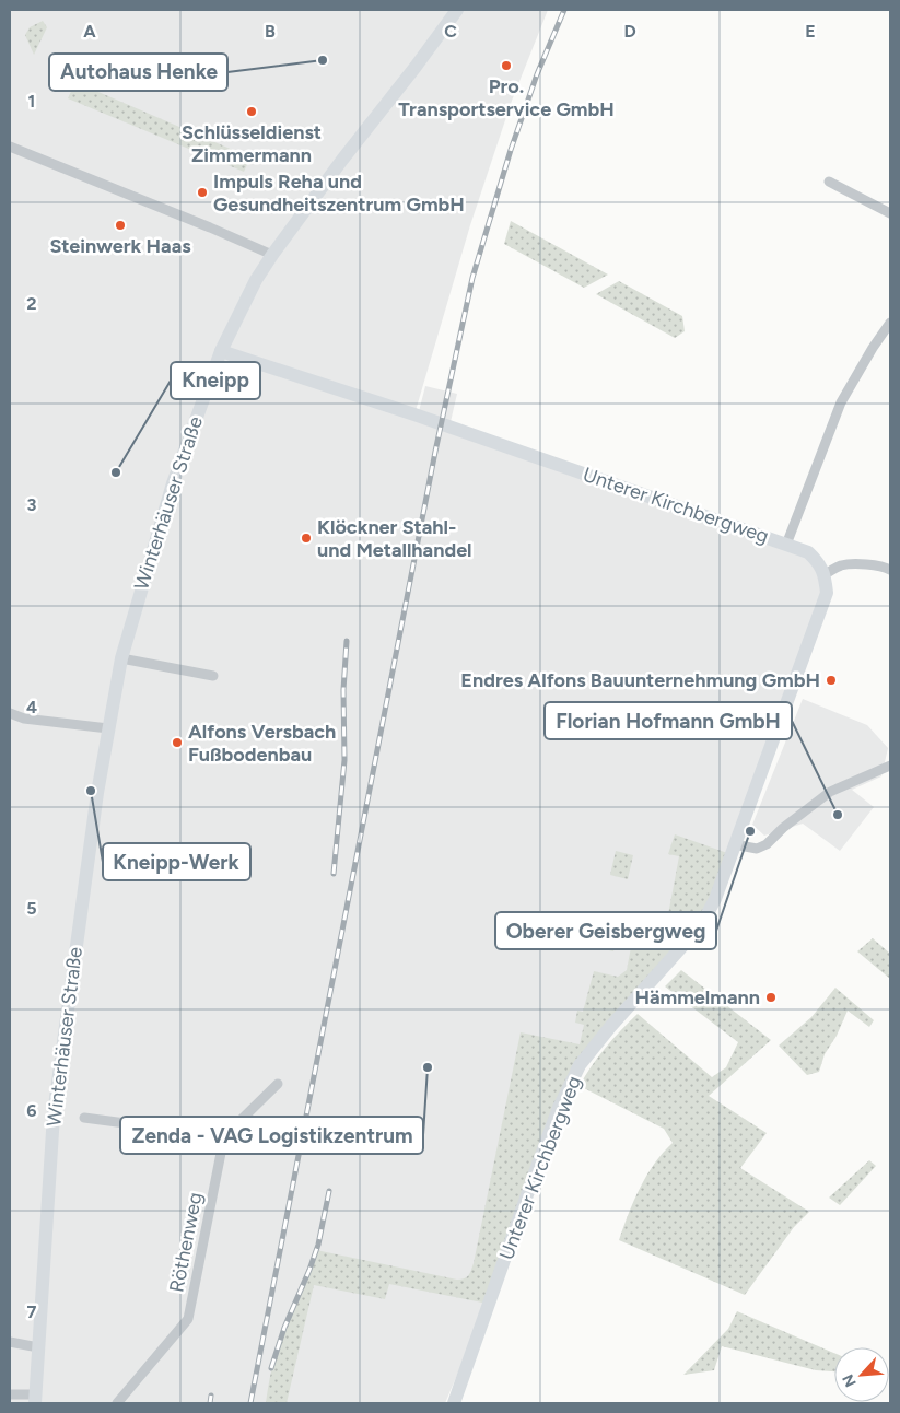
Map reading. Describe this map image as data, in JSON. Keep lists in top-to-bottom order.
{
  "streets": {
    "street": ["Winterhäuser Straße", "Unterer Kirchbergweg", "Röthenweg"]
  },
  "crossings": [
    ["Winterhäuser Straße", "Unterer Kirchbergweg"]
  ],
  "places": [
    "Autohaus Henke",
    "Pro. Transportservice GmbH",
    "Schlüsseldienst Zimmermann",
    "Impuls Reha und Gesundheitszentrum GmbH",
    "Steinwerk Haas",
    "Kneipp",
    "Klöckner Stahl- und Metallhandel",
    "Endres Alfons Bauunternehmung GmbH",
    "Alfons Versbach Fußbodenbau",
    "Kneipp-Werk",
    "Florian Hofmann GmbH",
    "Oberer Geisbergweg",
    "Hämmelmann",
    "Zenda - VAG Logistikzentrum"
  ],
  "north": "bottom left",
  "grid": {
    "columns": [
      "A",
      "B",
      "C",
      "D",
      "E"
    ],
    "rows": [
      "1",
      "2",
      "3",
      "4",
      "5",
      "6",
      "7"
    ]
  }
}
